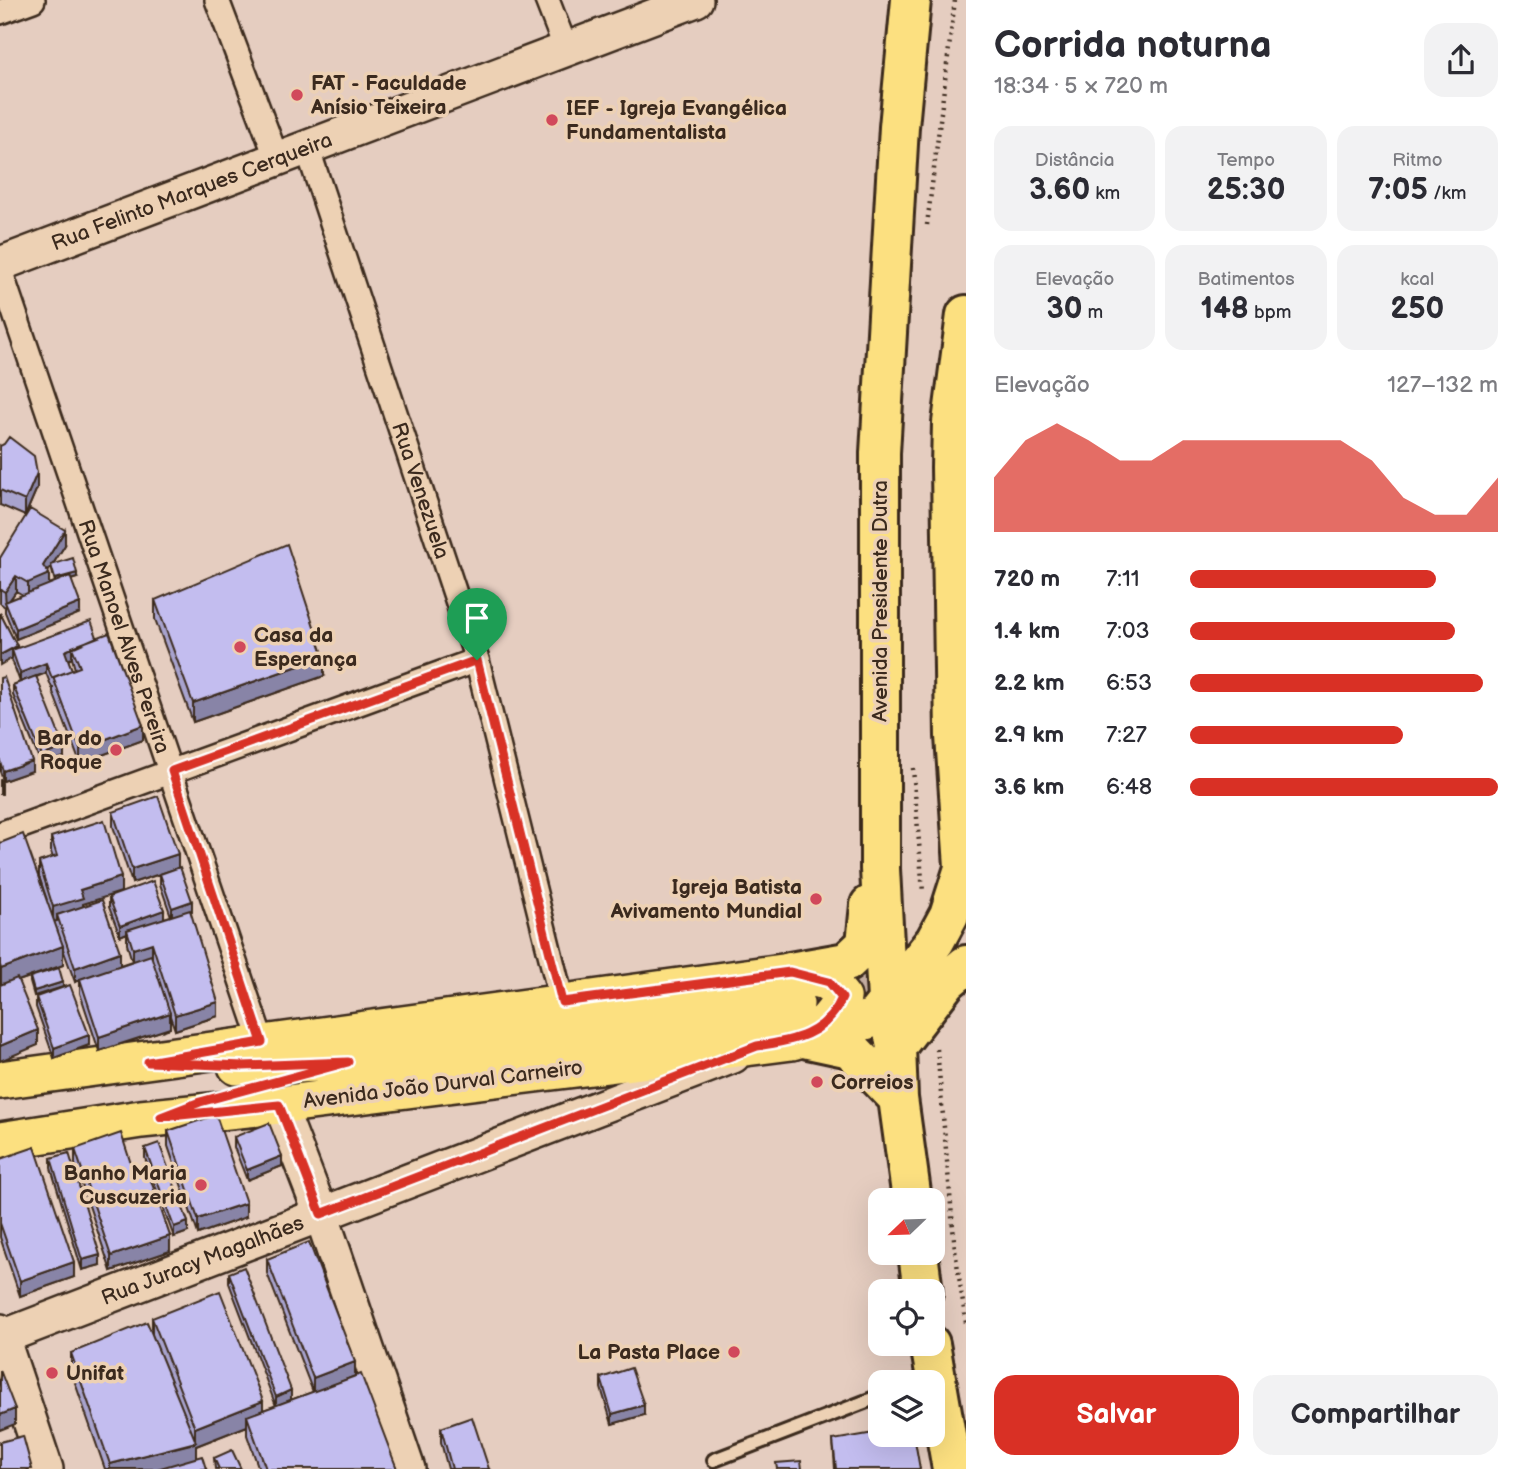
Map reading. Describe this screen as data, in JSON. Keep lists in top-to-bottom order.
{
  "streets": {
    "highway": ["Avenida Presidente Dutra"],
    "main road": ["Avenida João Durval Carneiro"],
    "street": [
      "Rua Felinto Marques Cerqueira",
      "Rua Venezuela",
      "Rua Manoel Alves Pereira",
      "Rua Juracy Magalhães"
    ]
  },
  "crossings": [
    ["Rua Felinto Marques Cerqueira", "Rua Venezuela"],
    ["Avenida João Durval Carneiro", "Rua Juracy Magalhães"]
  ],
  "places": [
    "FAT - Faculdade Anísio Teixeira",
    "IEF - Igreja Evangélica Fundamentalista",
    "Casa da Esperança",
    "Bar do Roque",
    "Igreja Batista Avivamento Mundial",
    "Correios",
    "Banho Maria Cuscuzeria",
    "La Pasta Place",
    "Unifat"
  ],
  "north": "bottom left",
  "page": {
    "heading": ["Corrida noturna", "18:34 · 5 × 720 m"],
    "stats": [
      ["Distância", "3.60 km"],
      ["Tempo", "25:30"],
      ["Ritmo", "7:05 /km"],
      ["Elevação", "30 m"],
      ["Batimentos", "148 bpm"],
      ["kcal", "250"]
    ],
    "chart": ["Elevação", "127–132 m"],
    "list": [
      {
        "name": "720 m",
        "note": "7:11"
      },
      {
        "name": "1.4 km",
        "note": "7:03"
      },
      {
        "name": "2.2 km",
        "note": "6:53"
      },
      {
        "name": "2.9 km",
        "note": "7:27"
      },
      {
        "name": "3.6 km",
        "note": "6:48"
      }
    ],
    "buttons": ["Salvar", "Compartilhar"]
  }
}
